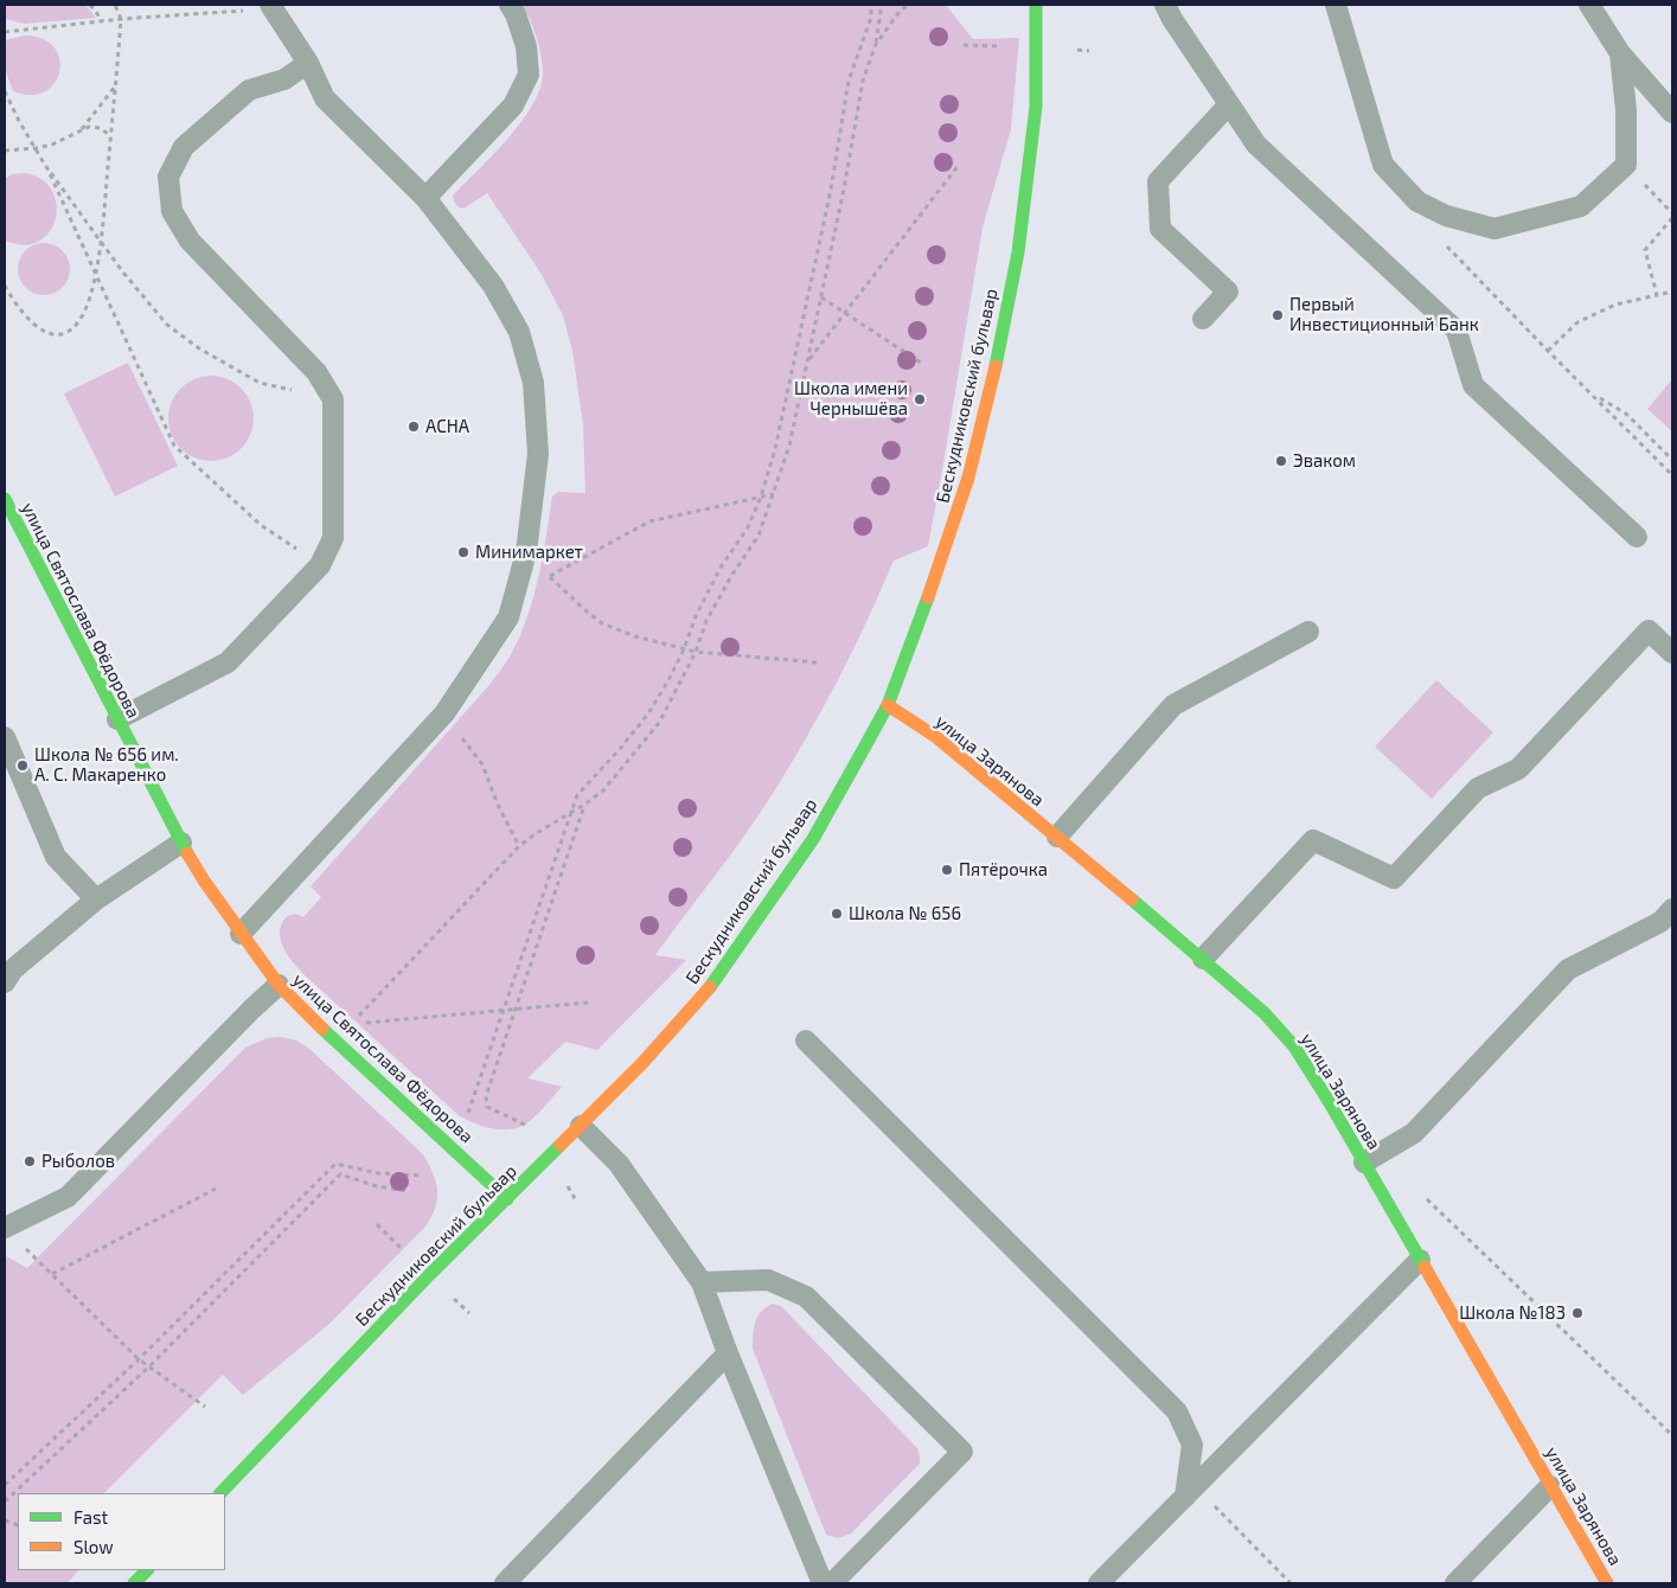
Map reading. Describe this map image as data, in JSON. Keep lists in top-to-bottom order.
{
  "streets": {
    "street": ["Бескудниковский бульвар", "улица Святослава Фёдорова", "улица Зарянова"]
  },
  "crossings": [
    ["Бескудниковский бульвар", "улица Святослава Фёдорова"],
    ["Бескудниковский бульвар", "улица Зарянова"]
  ],
  "places": [
    "Первый Инвестиционный Банк",
    "Школа имени Чернышёва",
    "АСНА",
    "Эваком",
    "Минимаркет",
    "Школа № 656 им. А. С. Макаренко",
    "Пятёрочка",
    "Школа № 656",
    "Рыболов",
    "Школа №183"
  ],
  "legend": ["Fast", "Slow"]
}
